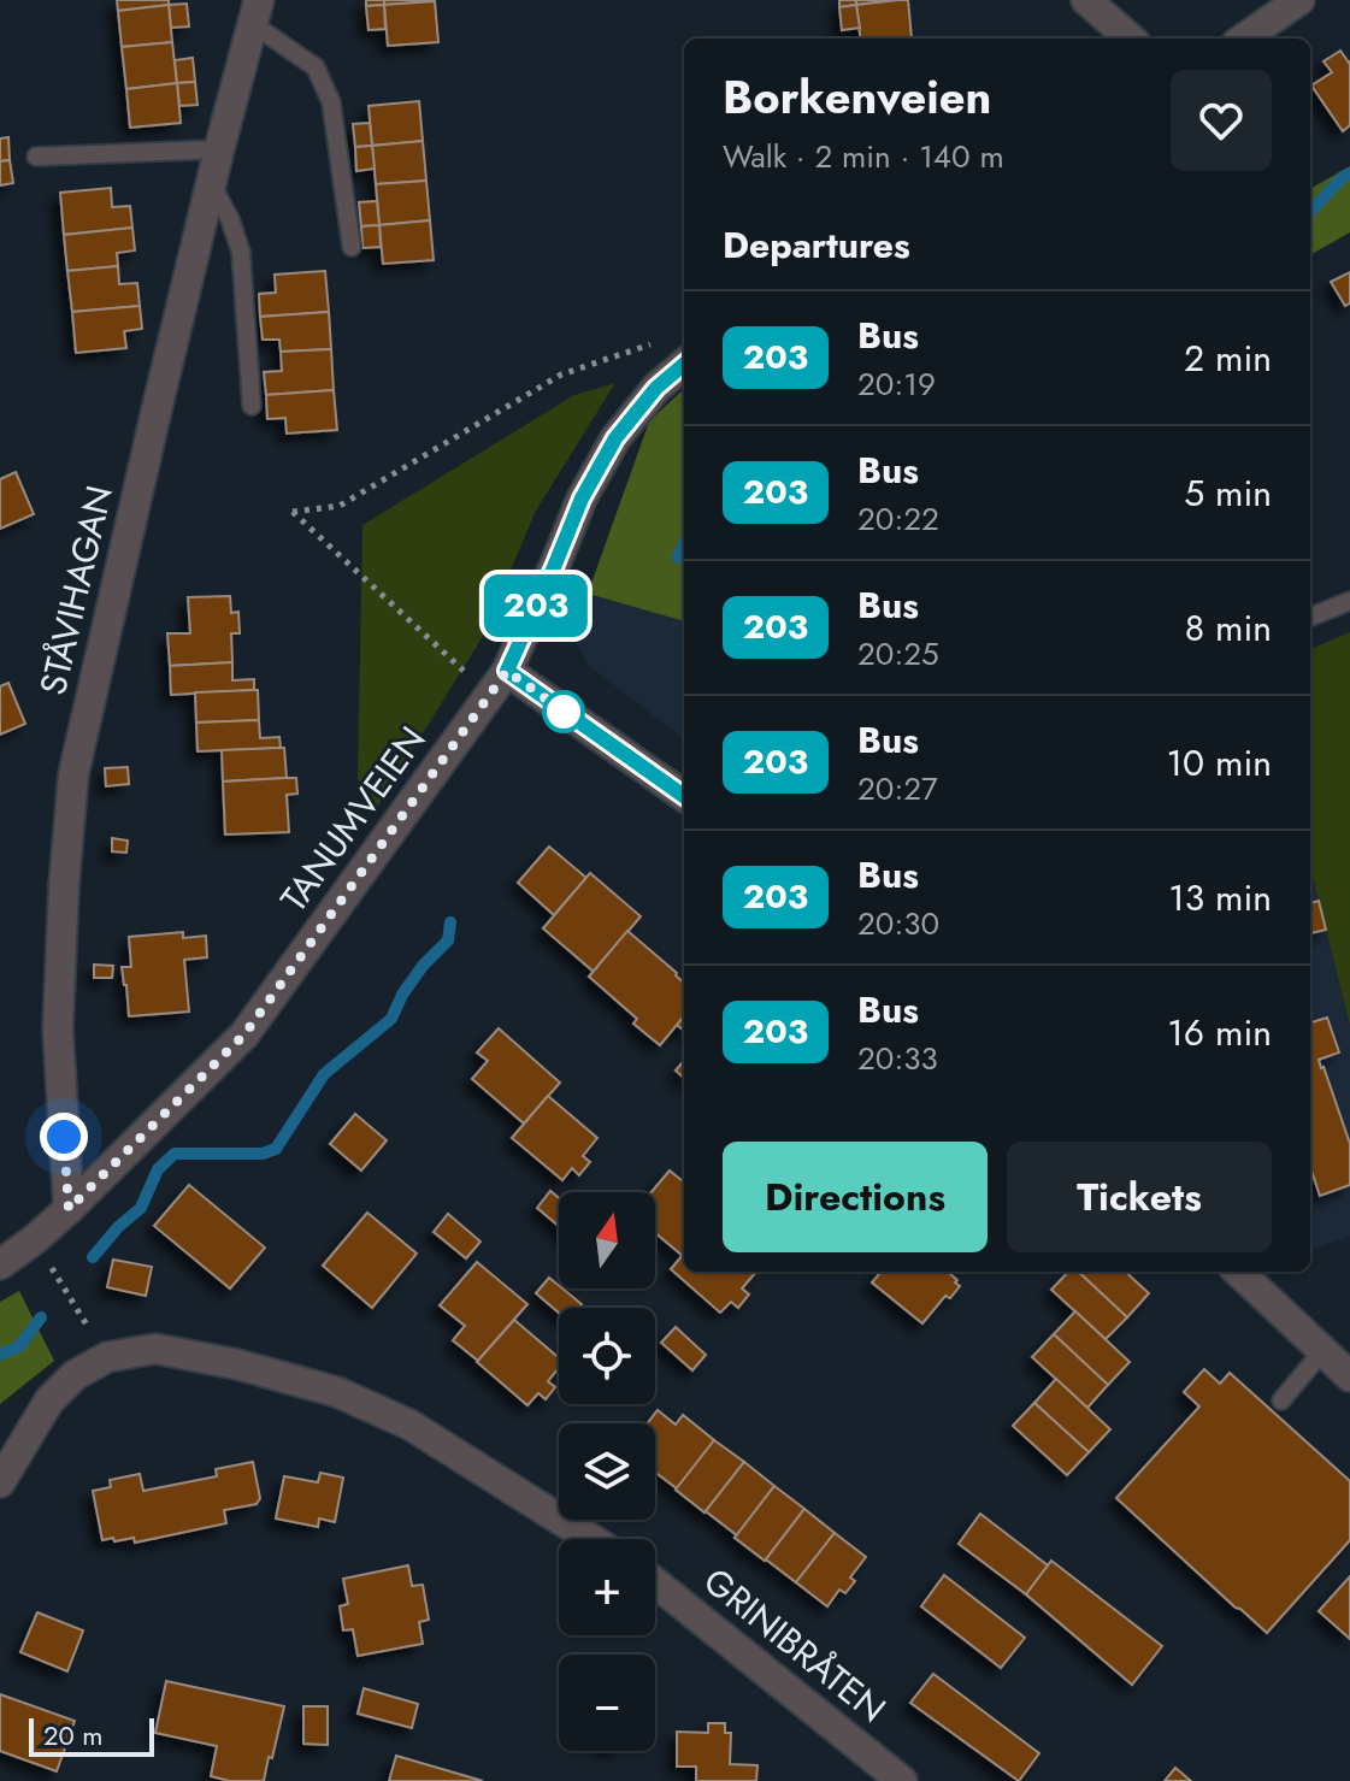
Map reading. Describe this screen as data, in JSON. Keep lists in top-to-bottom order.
{
  "streets": {
    "street": ["STÅVIHAGAN", "TANUMVEIEN", "GRINIBRÅTEN"]
  },
  "crossings": [
    ["STÅVIHAGAN", "TANUMVEIEN"]
  ],
  "lines": ["bus line 203"],
  "scale_bar": "20 m",
  "north": "top",
  "page": {
    "on_map": "203",
    "heading": [
      ["Borkenveien", "Walk · 2 min · 140 m"],
      "Departures"
    ],
    "list": [
      {
        "mark": "203",
        "name": "Bus",
        "note": "20:19",
        "value": "2 min"
      },
      {
        "mark": "203",
        "name": "Bus",
        "note": "20:22",
        "value": "5 min"
      },
      {
        "mark": "203",
        "name": "Bus",
        "note": "20:25",
        "value": "8 min"
      },
      {
        "mark": "203",
        "name": "Bus",
        "note": "20:27",
        "value": "10 min"
      },
      {
        "mark": "203",
        "name": "Bus",
        "note": "20:30",
        "value": "13 min"
      },
      {
        "mark": "203",
        "name": "Bus",
        "note": "20:33",
        "value": "16 min"
      }
    ],
    "buttons": ["Directions", "Tickets"],
    "map_buttons": ["+", "−"],
    "scale": "20 m"
  }
}
